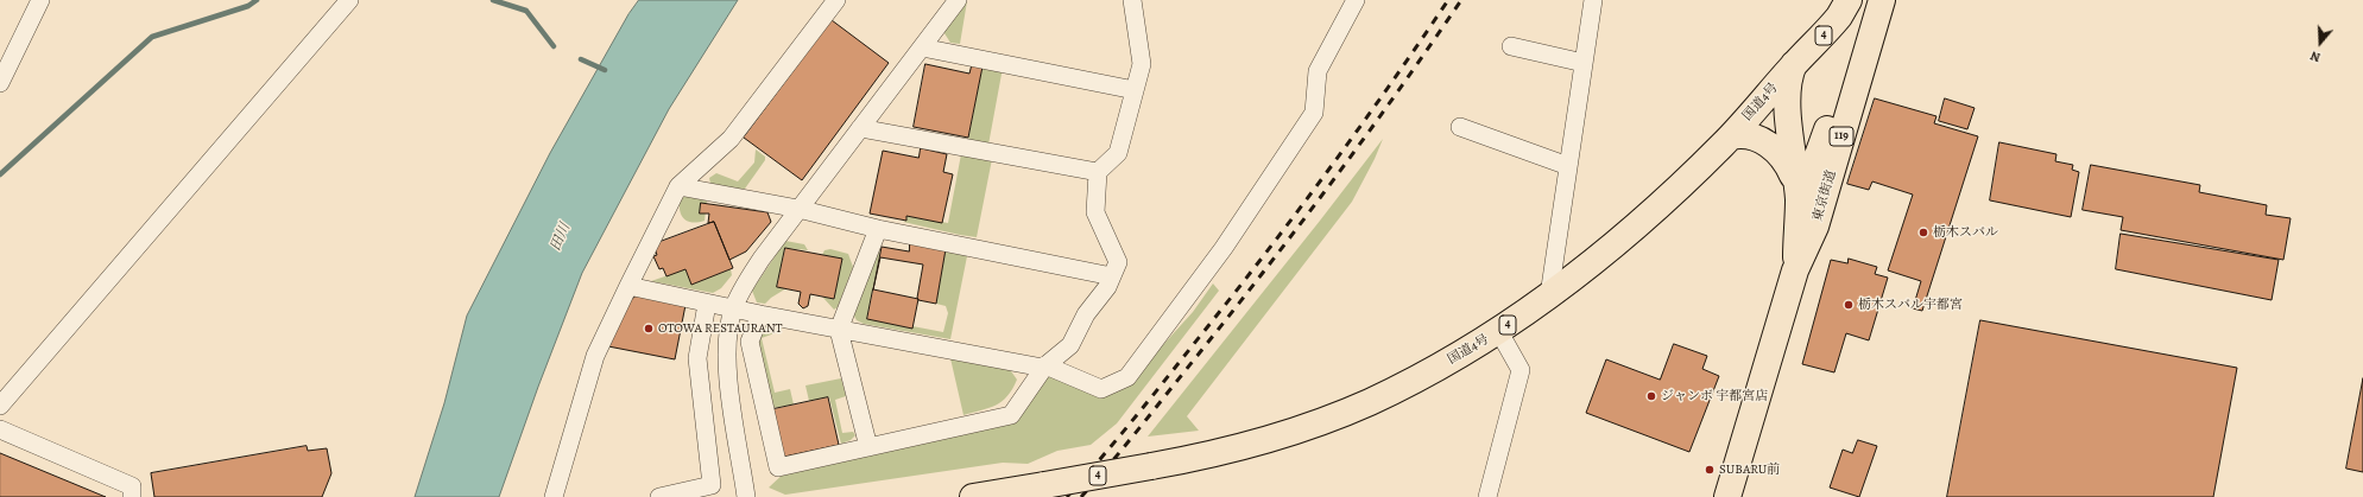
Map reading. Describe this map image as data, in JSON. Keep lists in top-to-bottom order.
{
  "streets": {
    "highway": [
      "4",
      "国道4号",
      "119",
      "東京街道"
    ]
  },
  "crossings": [
    ["国道4号", "東京街道"]
  ],
  "water": ["田川"],
  "places": [
    "栃木スバル",
    "栃木スバル宇都宮",
    "OTOWA RESTAURANT",
    "ジャンボ 宇都宮店",
    "SUBARU前"
  ],
  "north": "bottom"
}
